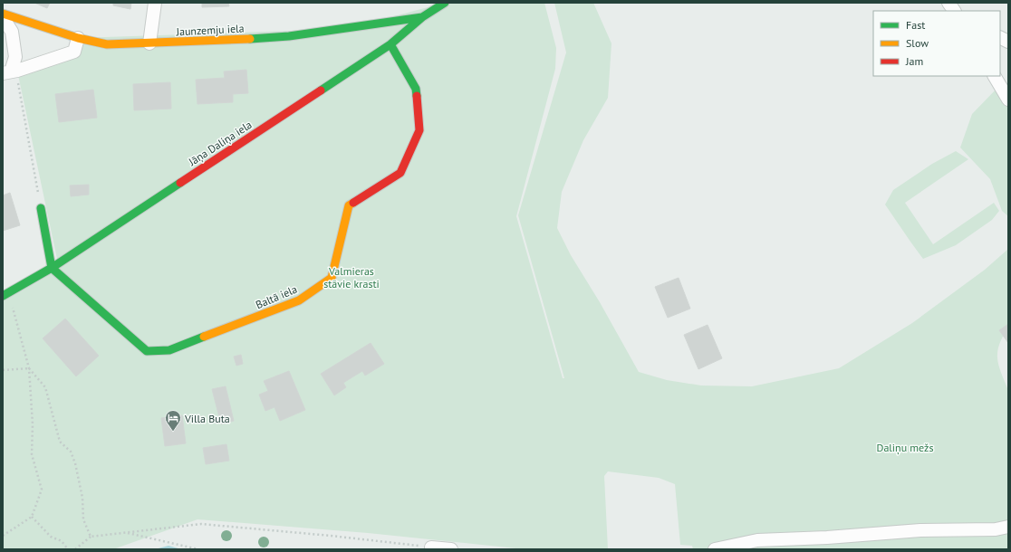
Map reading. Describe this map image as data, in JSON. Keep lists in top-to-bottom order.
{
  "streets": {
    "street": ["Jaunzemju iela", "Jāņa Daliņa iela", "Baltā iela"]
  },
  "crossings": [
    ["Jaunzemju iela", "Jāņa Daliņa iela"],
    ["Jāņa Daliņa iela", "Baltā iela"]
  ],
  "parks": ["Valmieras stāvie krasti", "Daliņu mežs"],
  "places": {
    "hotel": ["Villa Buta"]
  },
  "legend": ["Fast", "Slow", "Jam"]
}
